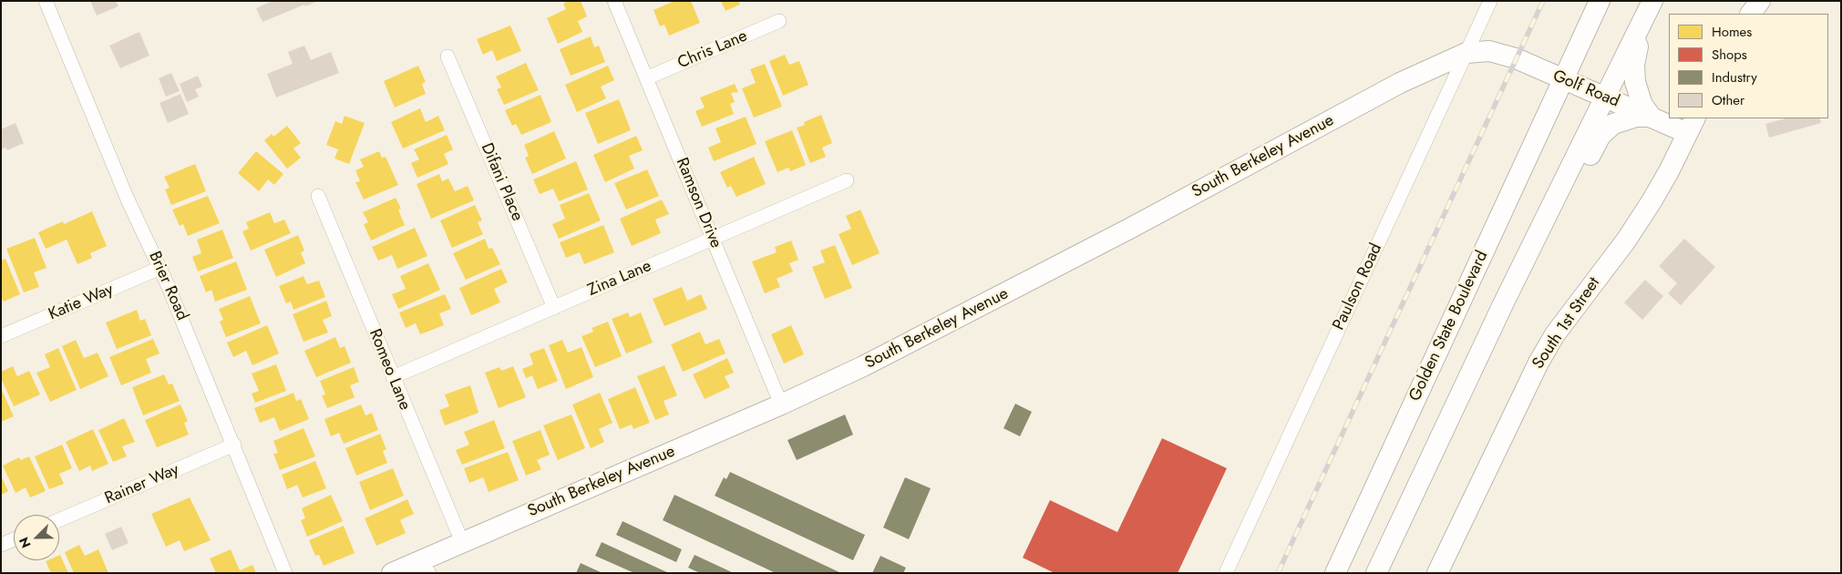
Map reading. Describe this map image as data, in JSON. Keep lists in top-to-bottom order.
{
  "streets": {
    "street": [
      "Chris Lane",
      "Golf Road",
      "South Berkeley Avenue",
      "Difani Place",
      "Ramson Drive",
      "Zina Lane",
      "Brier Road",
      "Paulson Road",
      "Katie Way",
      "South 1st Street",
      "Golden State Boulevard",
      "Romeo Lane",
      "Rainer Way"
    ]
  },
  "crossings": [
    ["Chris Lane", "Ramson Drive"],
    ["Golf Road", "South Berkeley Avenue"],
    ["Golf Road", "Paulson Road"],
    ["Golf Road", "South 1st Street"],
    ["Golf Road", "Golden State Boulevard"],
    ["South Berkeley Avenue", "Ramson Drive"],
    ["South Berkeley Avenue", "Paulson Road"],
    ["South Berkeley Avenue", "Romeo Lane"],
    ["Difani Place", "Zina Lane"],
    ["Ramson Drive", "Zina Lane"],
    ["Zina Lane", "Romeo Lane"],
    ["Brier Road", "Katie Way"],
    ["Brier Road", "Rainer Way"]
  ],
  "legend": [
    "Homes",
    "Shops",
    "Industry",
    "Other"
  ],
  "north": "bottom left"
}
